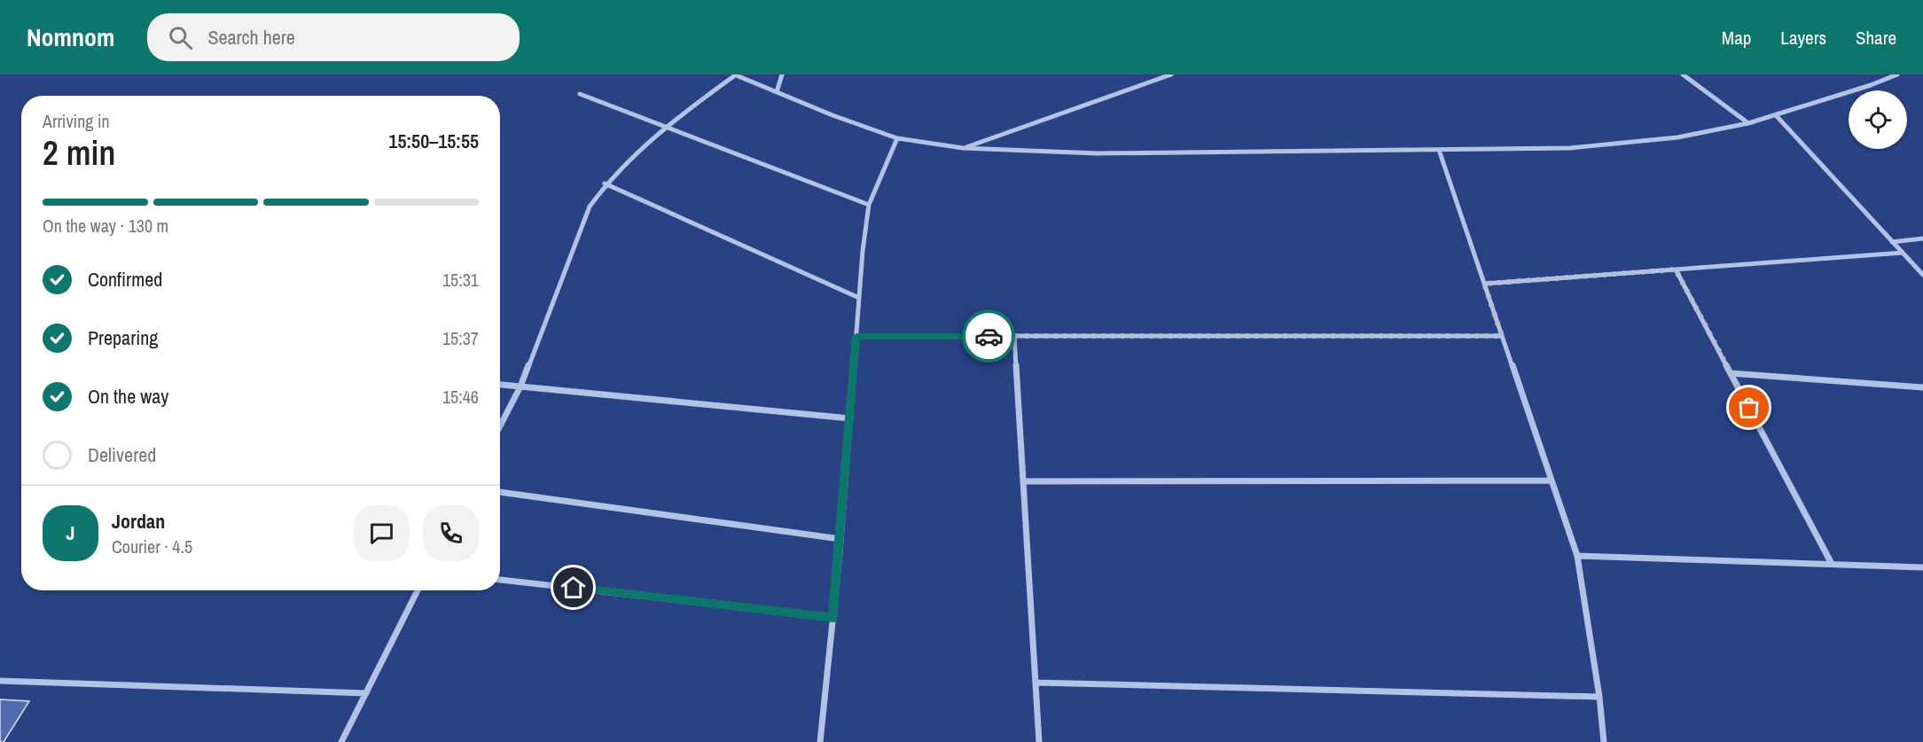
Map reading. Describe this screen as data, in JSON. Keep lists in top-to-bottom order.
{
  "page": {
    "header": "Nomnom",
    "search": "Search here",
    "nav": ["Map", "Layers", "Share"],
    "heading": ["2 min", "Arriving in", "15:50–15:55"],
    "panel": ["Jordan", "Courier · 4.5"],
    "bar": "On the way · 130 m",
    "list": [
      ["Confirmed", "15:31"],
      ["Preparing", "15:37"],
      ["On the way", "15:46"],
      "Delivered"
    ],
    "round": "J"
  }
}
